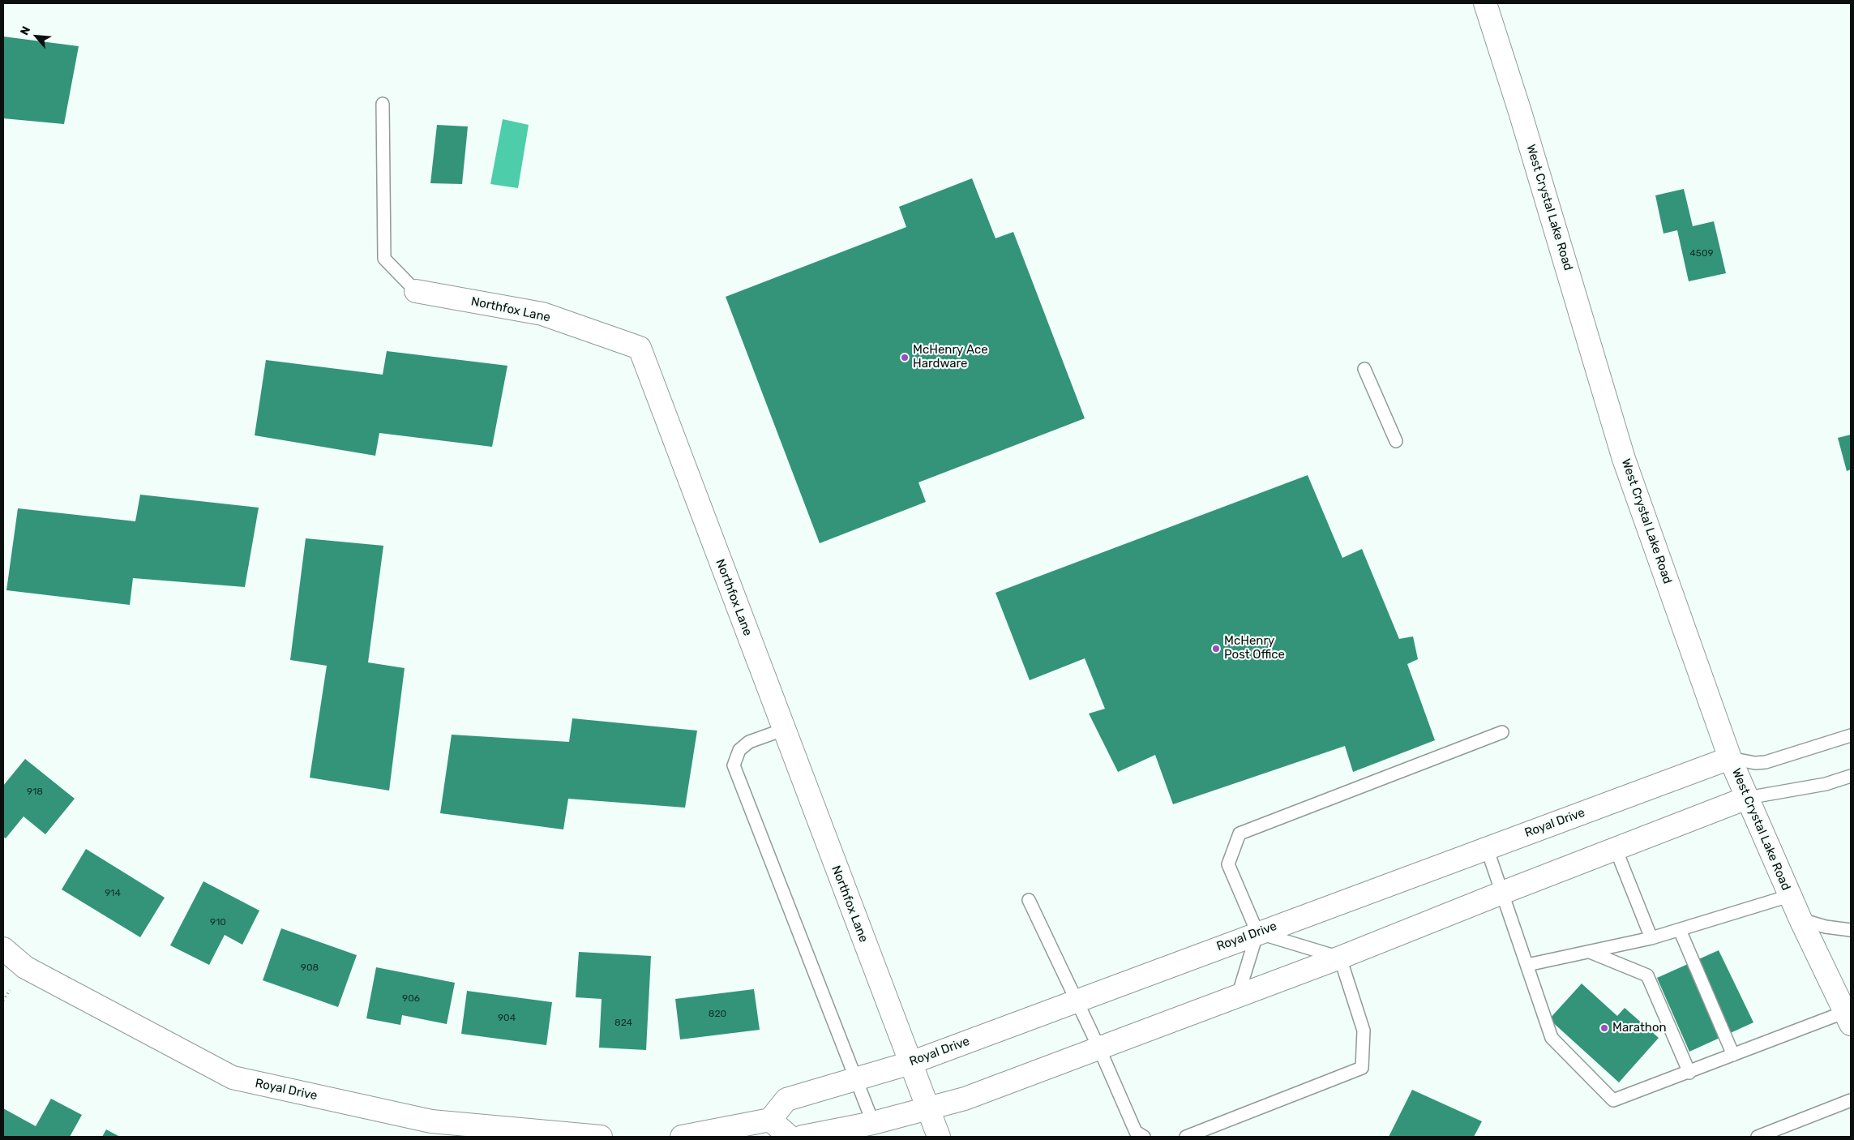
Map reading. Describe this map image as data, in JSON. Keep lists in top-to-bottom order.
{
  "streets": {
    "street": ["West Crystal Lake Road", "Northfox Lane", "Royal Drive"]
  },
  "crossings": [
    ["West Crystal Lake Road", "Royal Drive"],
    ["Northfox Lane", "Royal Drive"]
  ],
  "places": ["McHenry Ace Hardware", "McHenry Post Office", "Marathon"],
  "house_numbers": [
    "4509",
    "918",
    "914",
    "910",
    "908",
    "906",
    "820",
    "904",
    "824"
  ],
  "north": "top left"
}
